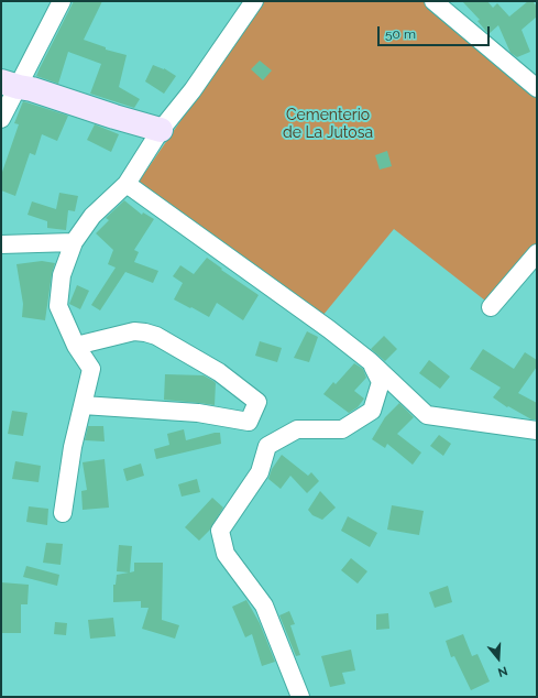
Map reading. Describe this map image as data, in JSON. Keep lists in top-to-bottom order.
{
  "parks": ["Cementerio de La Jutosa"],
  "scale_bar": "50 m",
  "north": "bottom"
}
